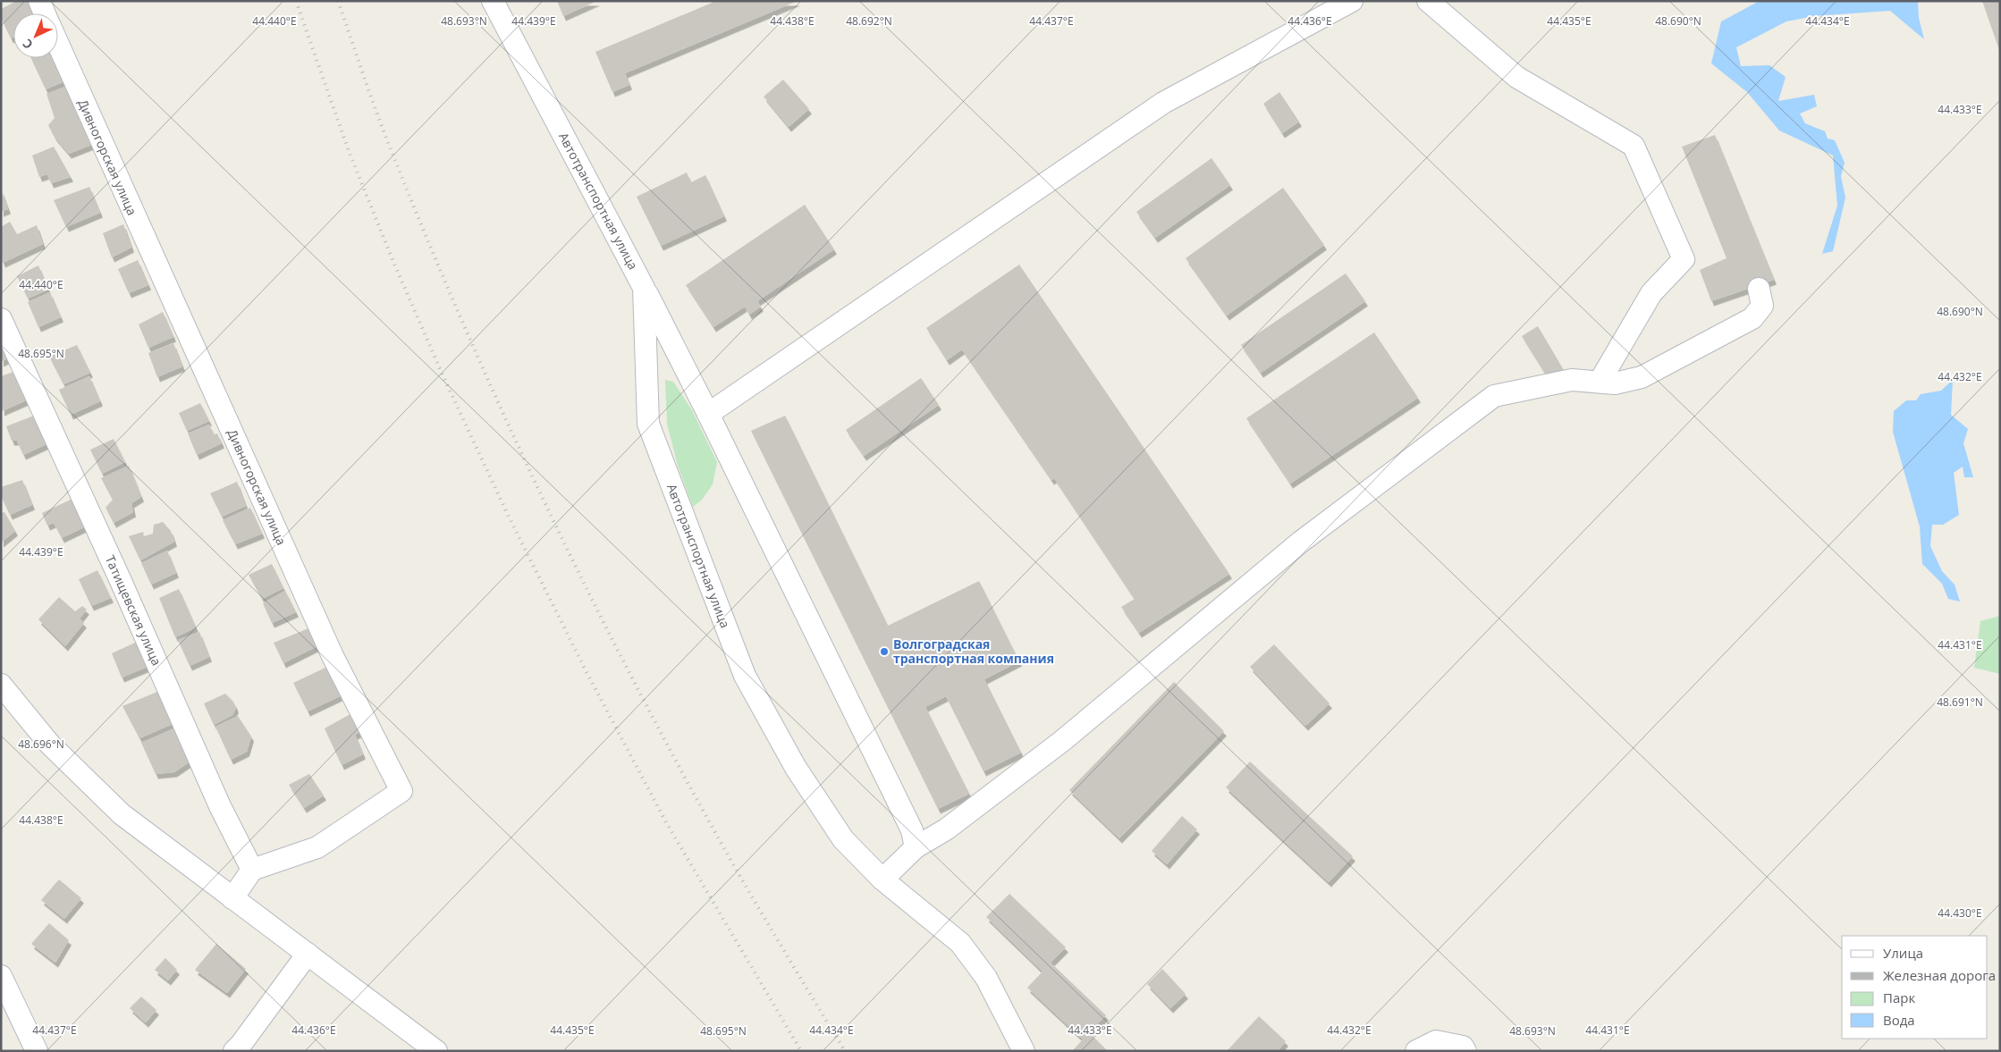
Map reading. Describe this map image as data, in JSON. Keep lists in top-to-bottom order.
{
  "streets": {
    "street": ["Дивногорская улица", "Автотранспортная улица", "Татищевская улица"]
  },
  "crossings": [
    ["Дивногорская улица", "Татищевская улица"]
  ],
  "places": ["Волгоградская транспортная компания"],
  "legend": [
    "Улица",
    "Железная дорога",
    "Парк",
    "Вода"
  ],
  "north": "bottom left",
  "coordinates": [
    "48.693°N",
    "48.692°N",
    "48.690°N",
    "44.438°E",
    "44.440°E",
    "44.439°E",
    "44.437°E",
    "44.436°E",
    "44.435°E",
    "44.434°E",
    "44.433°E",
    "48.695°N",
    "44.432°E",
    "44.431°E",
    "48.691°N",
    "48.696°N",
    "44.430°E"
  ]
}
